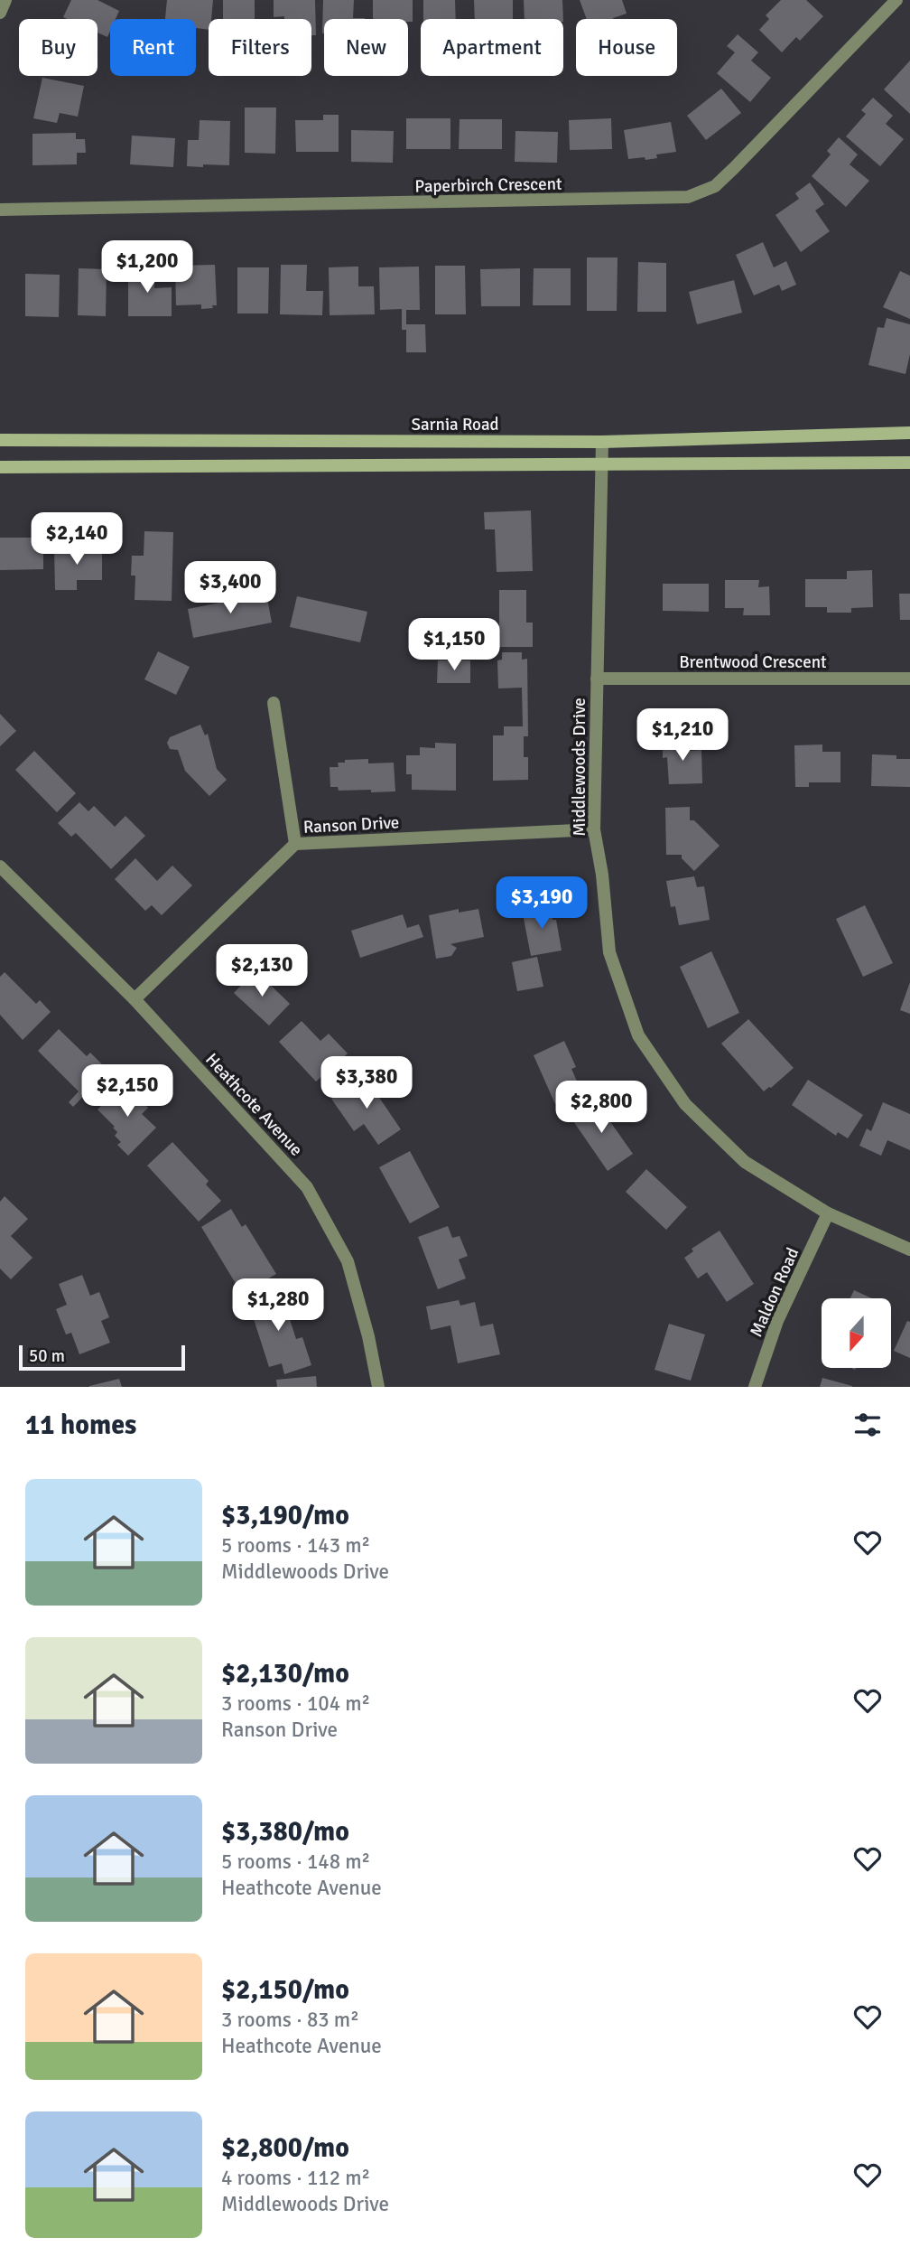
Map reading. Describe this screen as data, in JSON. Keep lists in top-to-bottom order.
{
  "streets": {
    "main road": ["Sarnia Road"],
    "street": [
      "Paperbirch Crescent",
      "Brentwood Crescent",
      "Middlewoods Drive",
      "Ranson Drive",
      "Heathcote Avenue",
      "Maldon Road"
    ]
  },
  "crossings": [
    ["Sarnia Road", "Middlewoods Drive"],
    ["Brentwood Crescent", "Middlewoods Drive"],
    ["Middlewoods Drive", "Ranson Drive"],
    ["Middlewoods Drive", "Maldon Road"],
    ["Ranson Drive", "Heathcote Avenue"]
  ],
  "scale_bar": "50 m",
  "north": "bottom",
  "page": {
    "chip": [
      "Buy",
      "Rent",
      "Filters",
      "New",
      "Apartment",
      "House"
    ],
    "price": [
      "$1,200",
      "$2,140",
      "$3,400",
      "$1,150",
      "$1,210",
      "$3,190",
      "$2,130",
      "$3,380",
      "$2,150",
      "$2,800",
      "$1,280"
    ],
    "scale": "50 m",
    "heading": "11 homes",
    "list": [
      {
        "name": "$3,190/mo",
        "note": "5 rooms · 143 m² · Middlewoods Drive"
      },
      {
        "name": "$2,130/mo",
        "note": "3 rooms · 104 m² · Ranson Drive"
      },
      {
        "name": "$3,380/mo",
        "note": "5 rooms · 148 m² · Heathcote Avenue"
      },
      {
        "name": "$2,150/mo",
        "note": "3 rooms · 83 m² · Heathcote Avenue"
      },
      {
        "name": "$2,800/mo",
        "note": "4 rooms · 112 m² · Middlewoods Drive"
      }
    ]
  }
}
